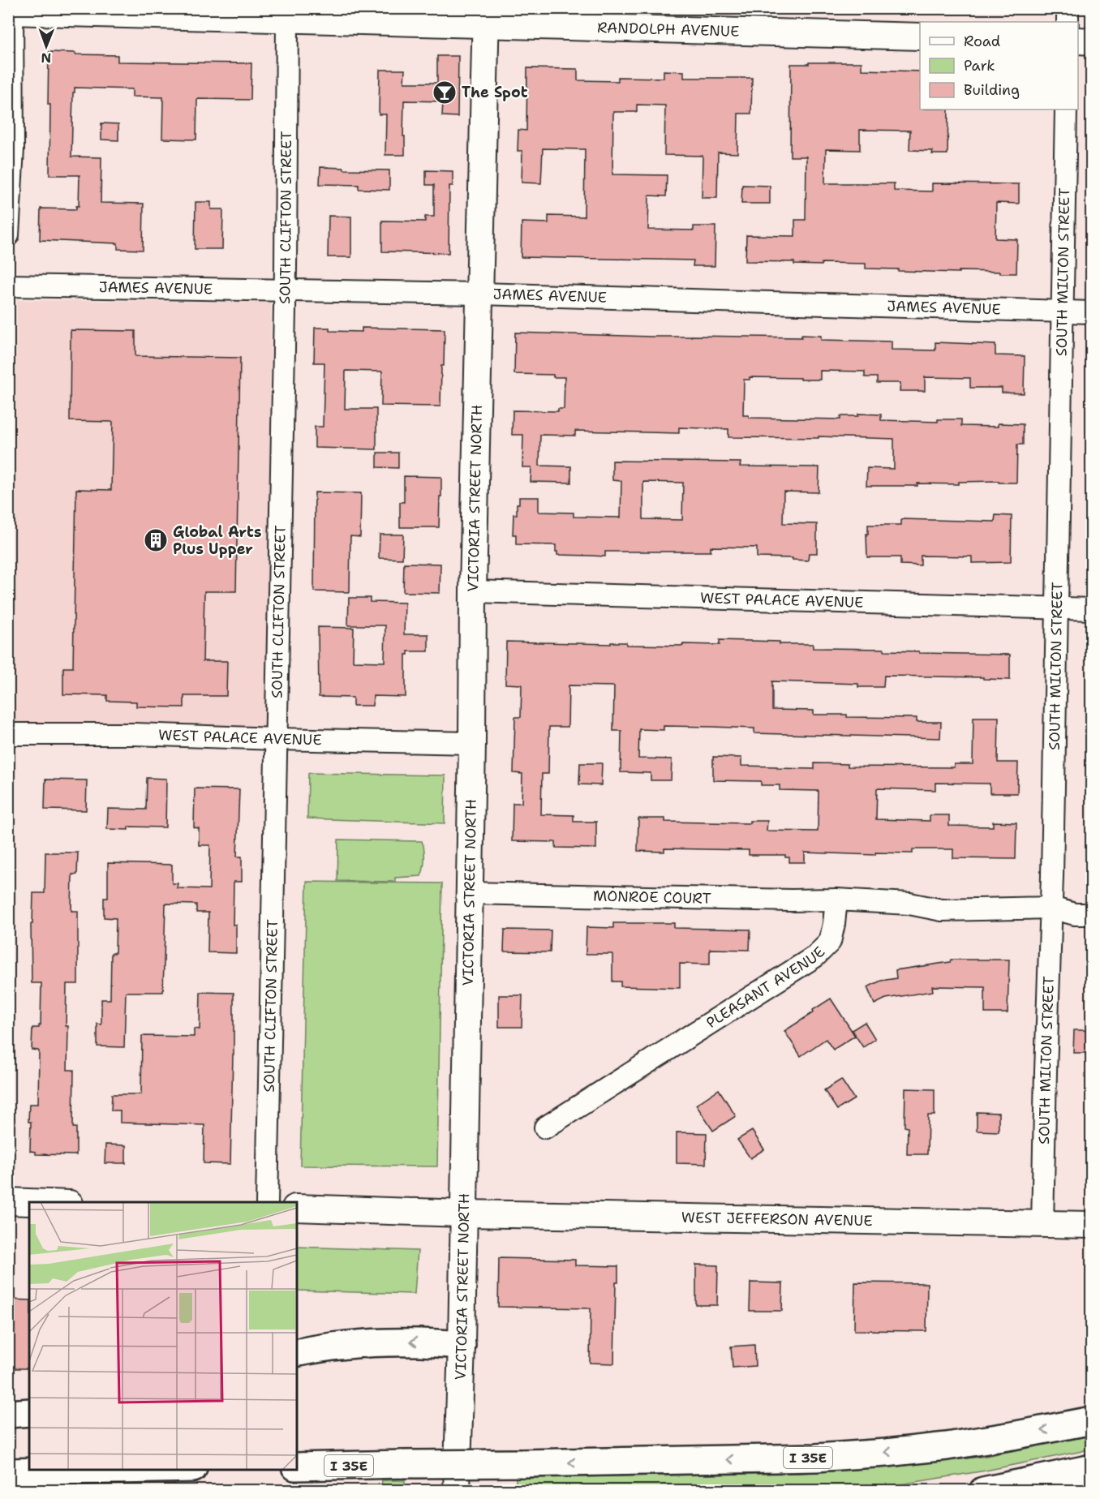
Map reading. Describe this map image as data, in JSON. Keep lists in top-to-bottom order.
{
  "streets": {
    "highway": ["I 35E"],
    "street": [
      "RANDOLPH AVENUE",
      "SOUTH CLIFTON STREET",
      "SOUTH MILTON STREET",
      "JAMES AVENUE",
      "VICTORIA STREET NORTH",
      "WEST PALACE AVENUE",
      "MONROE COURT",
      "PLEASANT AVENUE",
      "WEST JEFFERSON AVENUE"
    ]
  },
  "crossings": [
    ["RANDOLPH AVENUE", "SOUTH CLIFTON STREET"],
    ["RANDOLPH AVENUE", "VICTORIA STREET NORTH"],
    ["SOUTH CLIFTON STREET", "JAMES AVENUE"],
    ["SOUTH CLIFTON STREET", "WEST PALACE AVENUE"],
    ["SOUTH MILTON STREET", "JAMES AVENUE"],
    ["SOUTH MILTON STREET", "WEST PALACE AVENUE"],
    ["SOUTH MILTON STREET", "WEST JEFFERSON AVENUE"],
    ["JAMES AVENUE", "VICTORIA STREET NORTH"],
    ["VICTORIA STREET NORTH", "WEST PALACE AVENUE"],
    ["VICTORIA STREET NORTH", "MONROE COURT"],
    ["VICTORIA STREET NORTH", "WEST JEFFERSON AVENUE"],
    ["MONROE COURT", "PLEASANT AVENUE"]
  ],
  "places": {
    "bar": ["The Spot"],
    "building": ["Global Arts Plus Upper"]
  },
  "legend": ["Road", "Park", "Building"],
  "north": "bottom"
}
